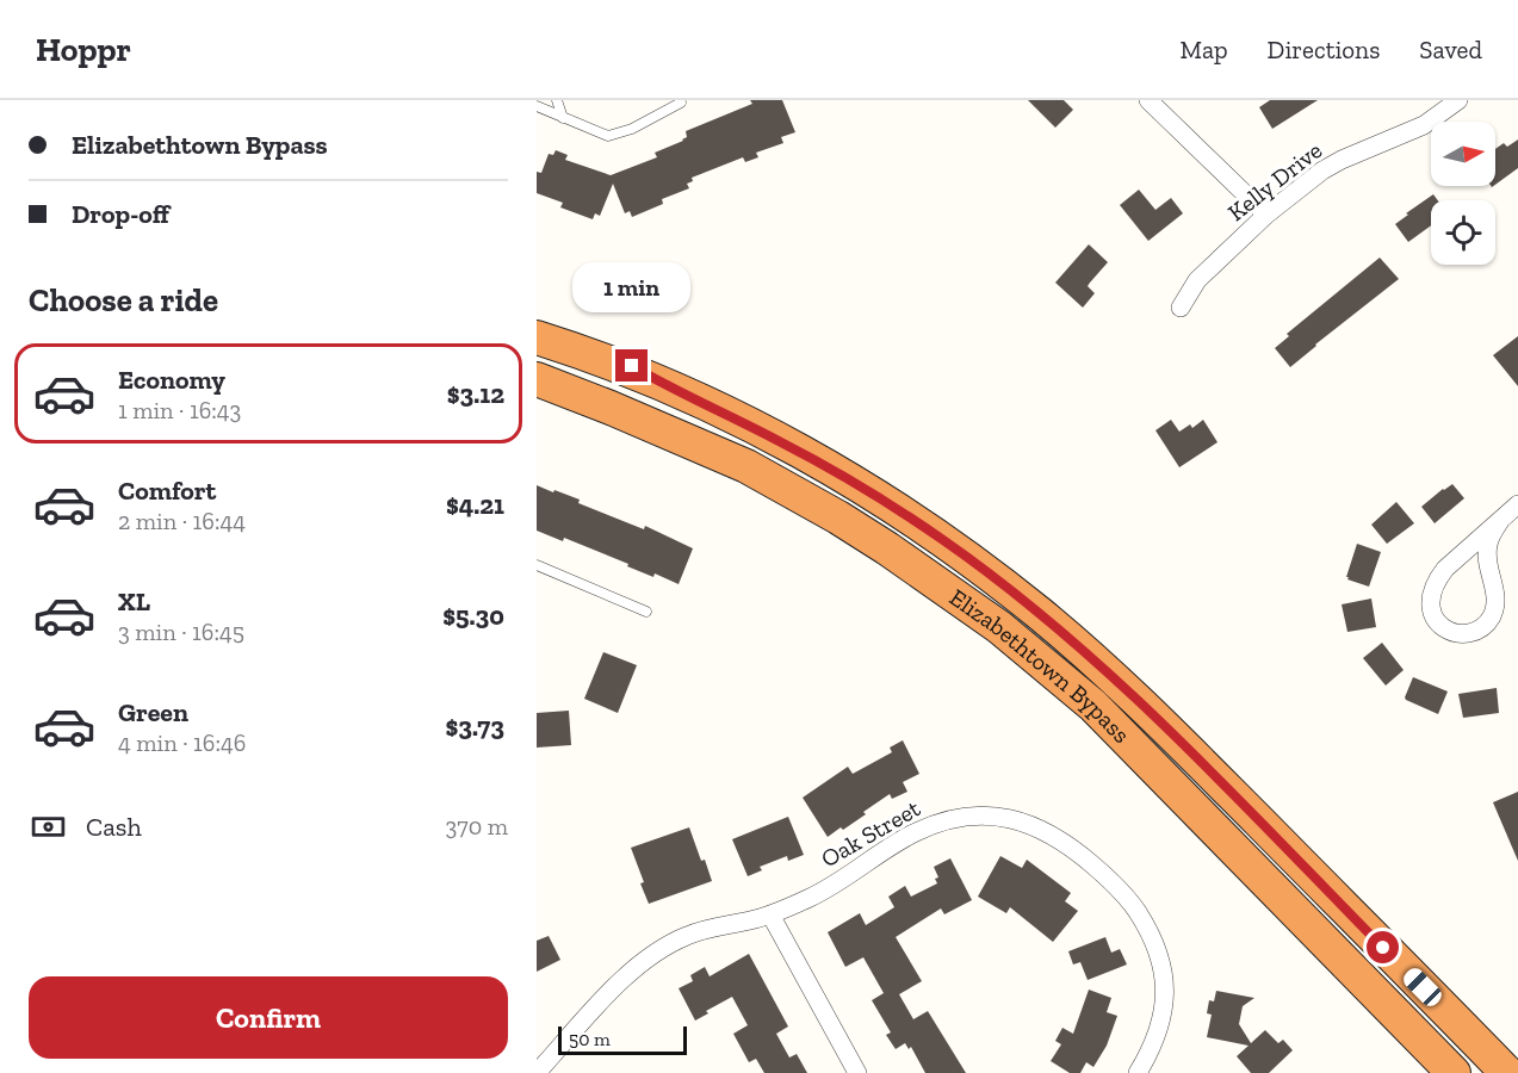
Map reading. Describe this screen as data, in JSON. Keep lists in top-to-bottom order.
{
  "streets": {
    "highway": ["Elizabethtown Bypass"],
    "street": ["Kelly Drive", "Oak Street"]
  },
  "scale_bar": "50 m",
  "north": "right",
  "page": {
    "header": "Hoppr",
    "nav": ["Map", "Directions", "Saved"],
    "banner": ["Elizabethtown Bypass", "Drop-off"],
    "heading": "Choose a ride",
    "bubble": "1 min",
    "list": [
      {
        "name": "Economy",
        "note": "1 min · 16:43",
        "value": "$3.12"
      },
      {
        "name": "Comfort",
        "note": "2 min · 16:44",
        "value": "$4.21"
      },
      {
        "name": "XL",
        "note": "3 min · 16:45",
        "value": "$5.30"
      },
      {
        "name": "Green",
        "note": "4 min · 16:46",
        "value": "$3.73"
      }
    ],
    "pay": ["Cash", "370 m"],
    "buttons": "Confirm",
    "scale": "50 m"
  }
}
